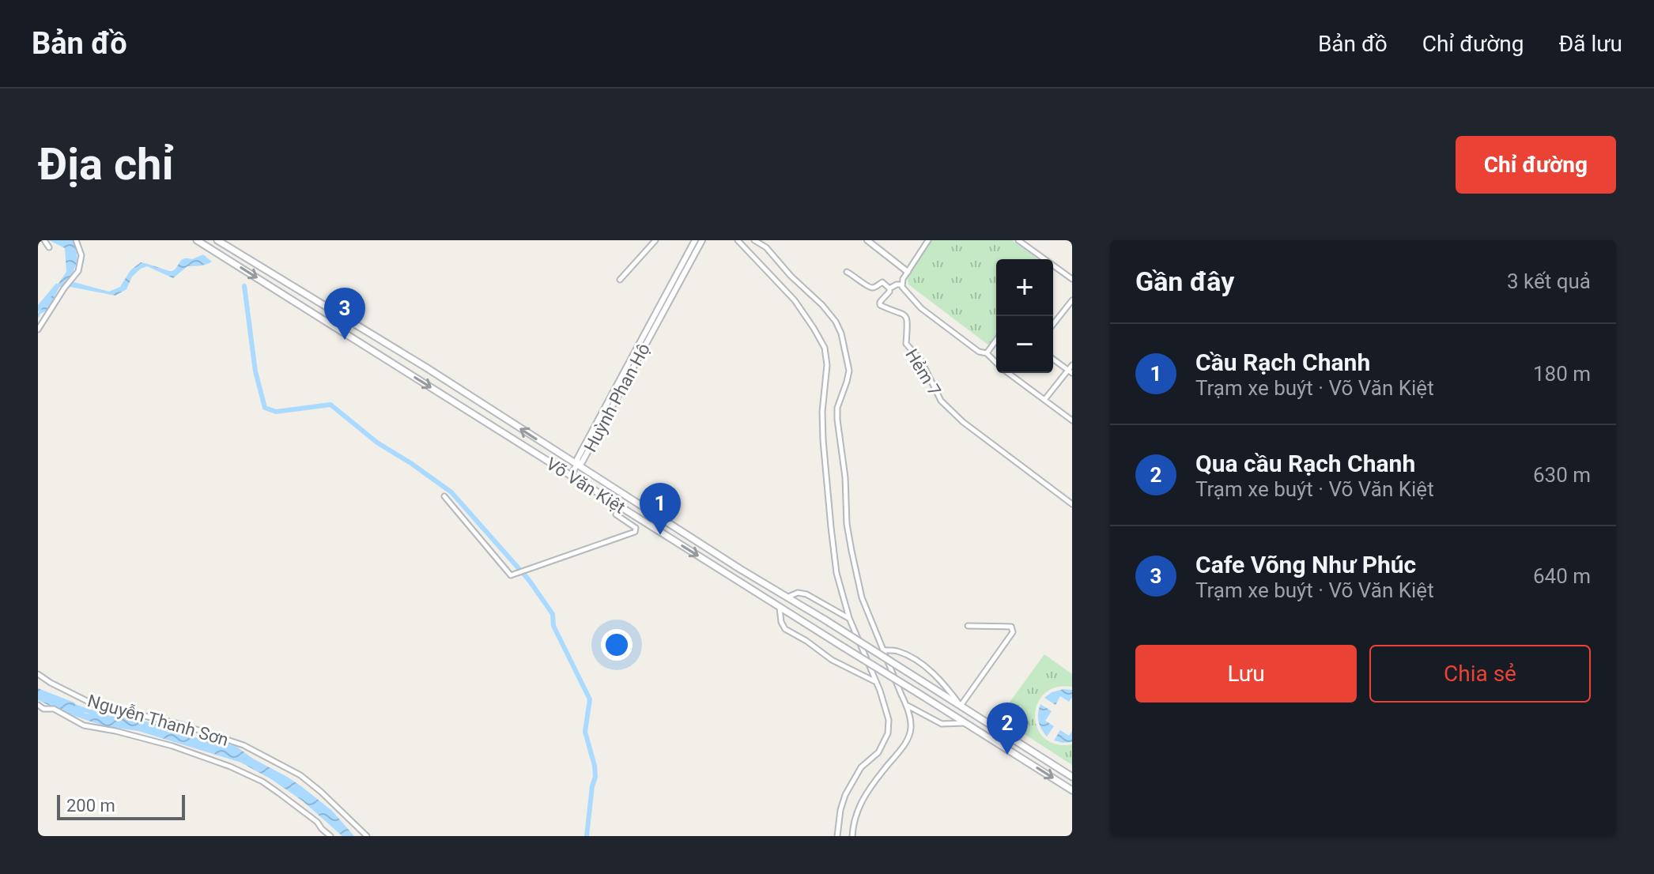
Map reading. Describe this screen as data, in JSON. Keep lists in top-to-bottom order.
{
  "streets": {
    "main road": ["Võ Văn Kiệt"],
    "street": ["Hẻm 7", "Huỳnh Phan Hộ", "Nguyễn Thanh Sơn"]
  },
  "crossings": [
    ["Huỳnh Phan Hộ", "Võ Văn Kiệt"]
  ],
  "scale_bar": "200 m",
  "page": {
    "header": "Bản đồ",
    "nav": ["Bản đồ", "Chỉ đường", "Đã lưu"],
    "buttons": [
      "Chỉ đường",
      ["Lưu", "Chia sẻ"]
    ],
    "title": "Địa chỉ",
    "heading": ["Gần đây", "3 kết quả"],
    "map_buttons": ["+", "−"],
    "pins": ["3", "1", "2"],
    "list": [
      {
        "mark": "1",
        "name": "Cầu Rạch Chanh",
        "note": "Trạm xe buýt · Võ Văn Kiệt",
        "value": "180 m"
      },
      {
        "mark": "2",
        "name": "Qua cầu Rạch Chanh",
        "note": "Trạm xe buýt · Võ Văn Kiệt",
        "value": "630 m"
      },
      {
        "mark": "3",
        "name": "Cafe Võng Như Phúc",
        "note": "Trạm xe buýt · Võ Văn Kiệt",
        "value": "640 m"
      }
    ],
    "scale": "200 m"
  }
}
